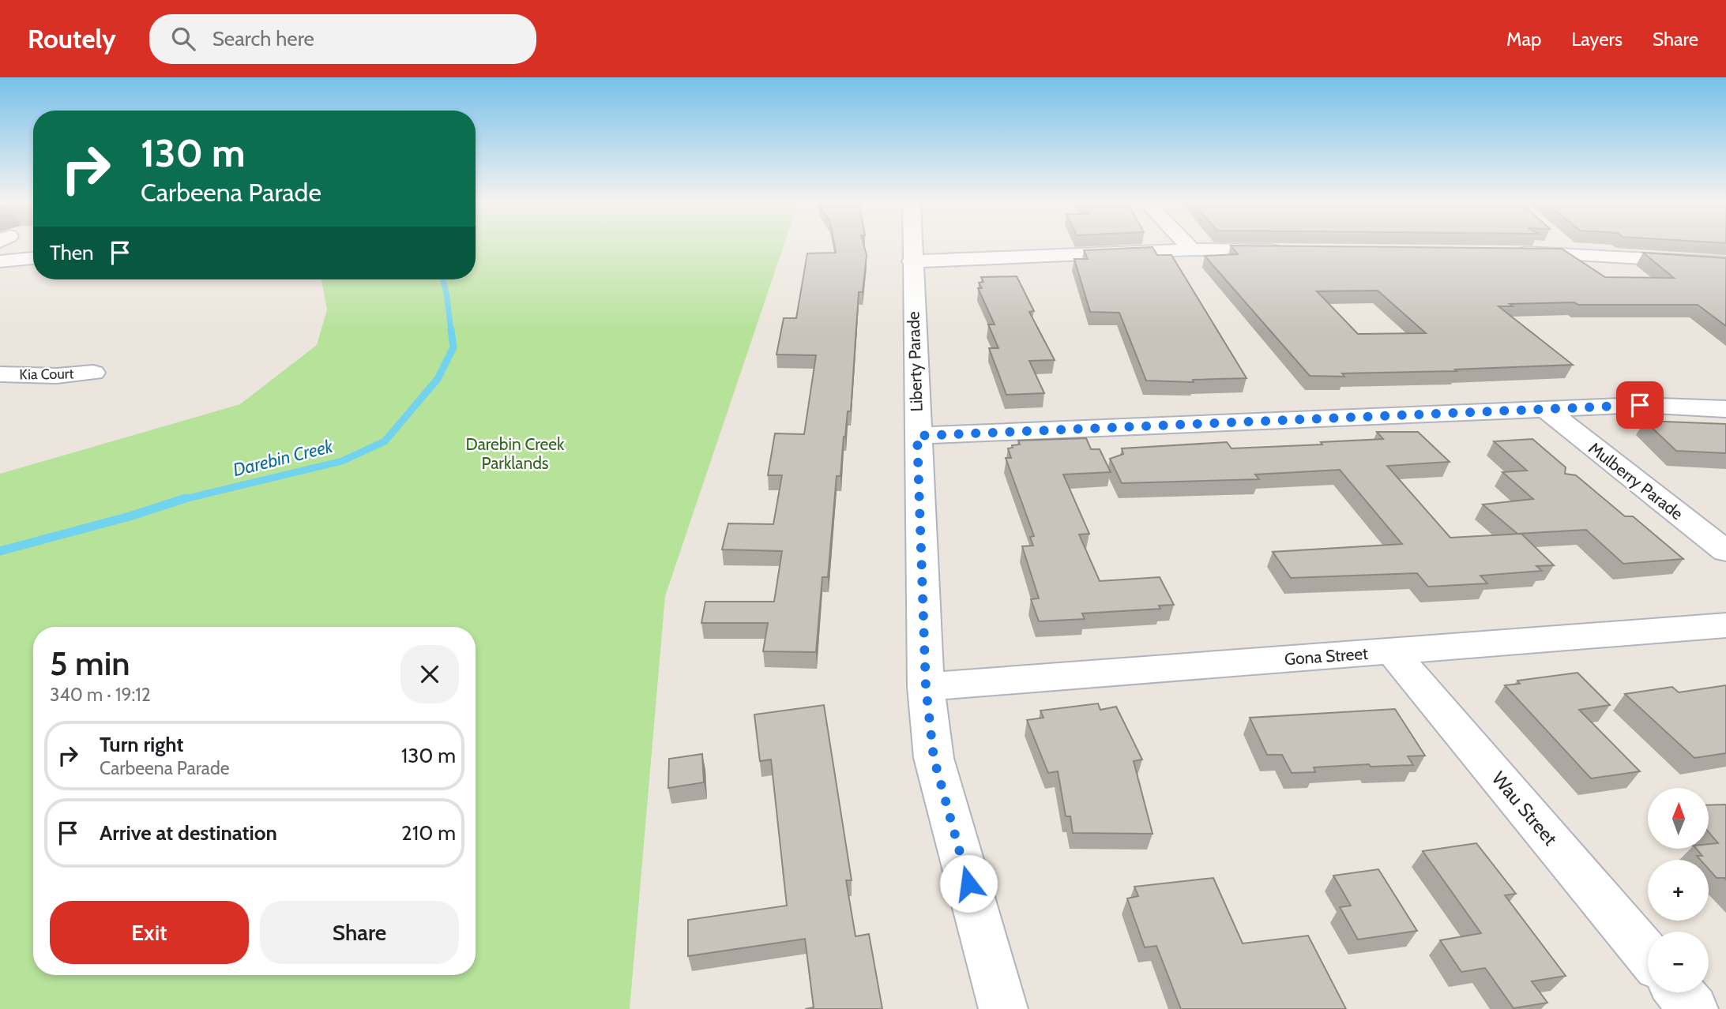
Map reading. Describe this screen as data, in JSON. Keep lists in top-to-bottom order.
{
  "streets": {
    "street": [
      "Liberty Parade",
      "Kia Court",
      "Mulberry Parade",
      "Gona Street",
      "Wau Street"
    ]
  },
  "crossings": [
    ["Liberty Parade", "Gona Street"],
    ["Gona Street", "Wau Street"]
  ],
  "water": ["Darebin Creek"],
  "parks": ["Darebin Creek Parklands"],
  "north": "top",
  "page": {
    "header": "Routely",
    "search": "Search here",
    "nav": ["Map", "Layers", "Share"],
    "turn": ["130 m", "Carbeena Parade"],
    "then": "Then",
    "heading": ["5 min", "340 m · 19:12"],
    "list": [
      {
        "name": "Turn right",
        "note": "Carbeena Parade",
        "value": "130 m"
      },
      {
        "name": "Arrive at destination",
        "value": "210 m"
      }
    ],
    "map_buttons": ["+", "−"],
    "buttons": ["Exit", "Share"]
  }
}
